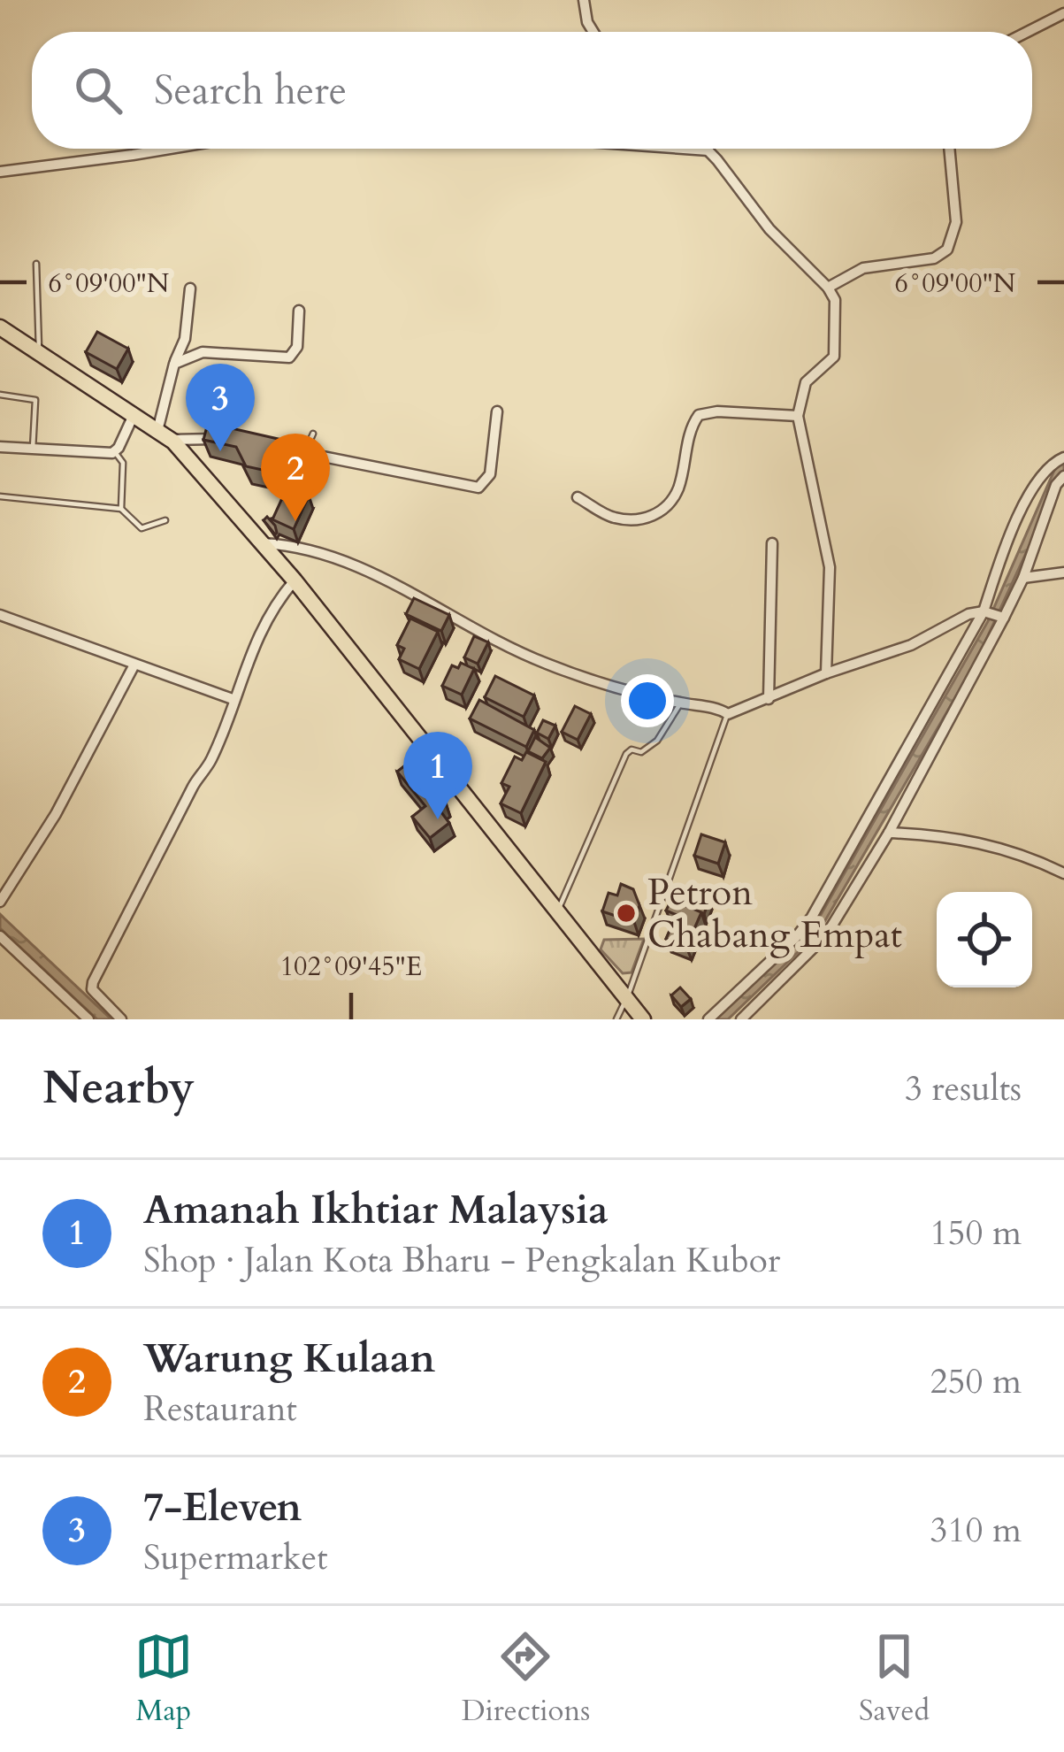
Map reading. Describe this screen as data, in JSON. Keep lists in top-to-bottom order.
{
  "places": ["Petron Chabang Empat"],
  "page": {
    "search": "Search here",
    "pins": ["3", "2", "1"],
    "heading": ["Nearby", "3 results"],
    "list": [
      {
        "mark": "1",
        "name": "Amanah Ikhtiar Malaysia",
        "note": "Shop · Jalan Kota Bharu - Pengkalan Kubor",
        "value": "150 m"
      },
      {
        "mark": "2",
        "name": "Warung Kulaan",
        "note": "Restaurant",
        "value": "250 m"
      },
      {
        "mark": "3",
        "name": "7-Eleven",
        "note": "Supermarket",
        "value": "310 m"
      }
    ],
    "nav": ["Map", "Directions", "Saved"]
  },
  "coordinates": ["6°09'00\"N", "102°09'45\"E"]
}
